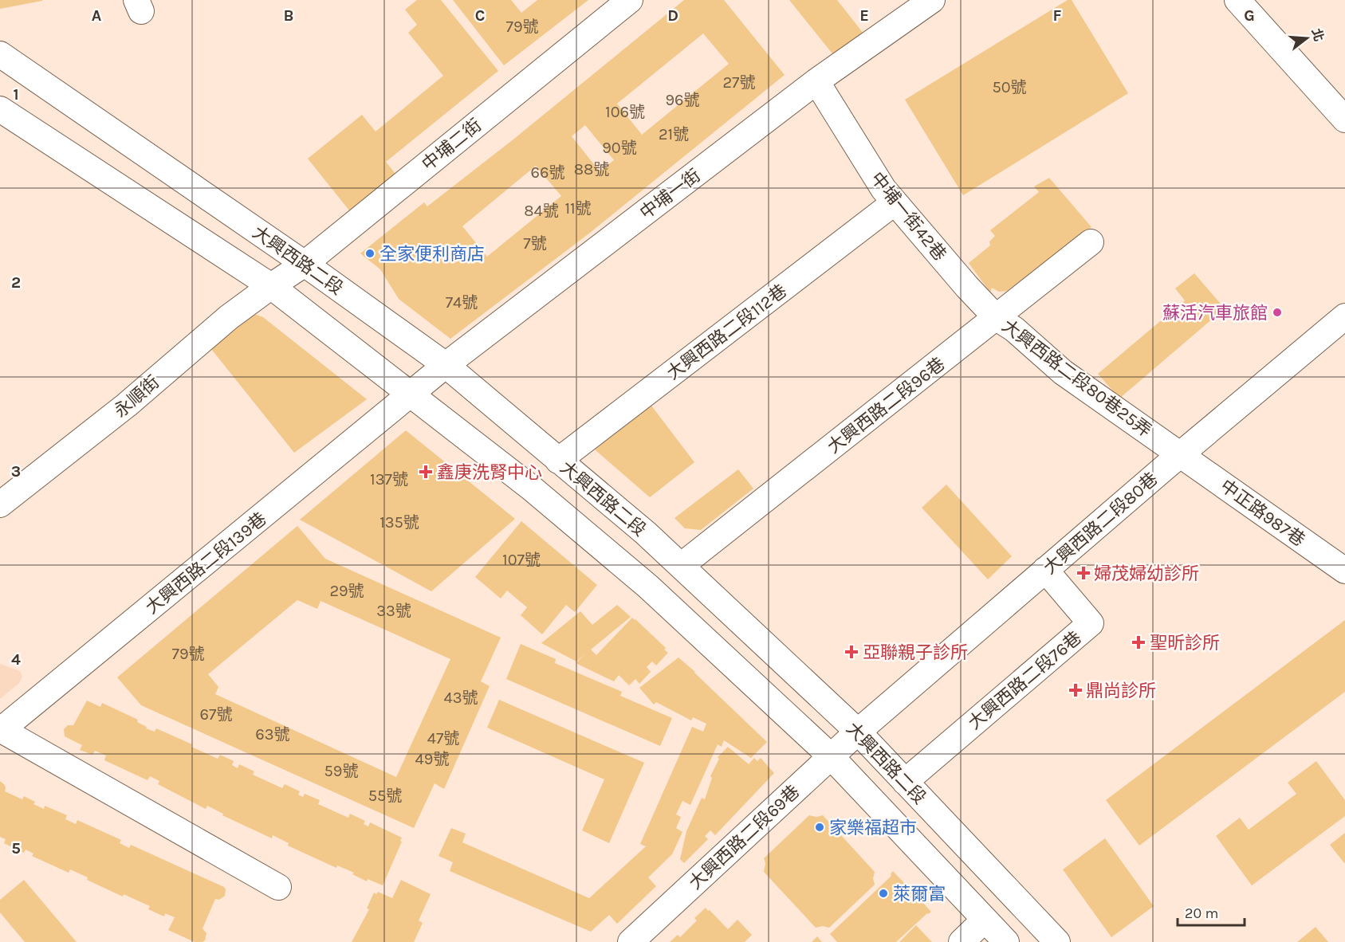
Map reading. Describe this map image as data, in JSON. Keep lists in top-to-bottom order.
{
  "streets": {
    "street": [
      "中埔二街",
      "中埔一街",
      "中埔一街42巷",
      "大興西路二段",
      "大興西路二段112巷",
      "大興西路二段80巷25弄",
      "永順街",
      "大興西路二段96巷",
      "中正路987巷",
      "大興西路二段80巷",
      "大興西路二段139巷",
      "大興西路二段76巷",
      "大興西路二段69巷"
    ]
  },
  "crossings": [
    ["中埔二街", "大興西路二段"],
    ["中埔二街", "永順街"],
    ["中埔一街", "中埔一街42巷"],
    ["中埔一街", "大興西路二段"],
    ["中埔一街", "大興西路二段139巷"],
    ["中埔一街42巷", "大興西路二段112巷"],
    ["中埔一街42巷", "大興西路二段80巷25弄"],
    ["中埔一街42巷", "大興西路二段96巷"],
    ["大興西路二段", "大興西路二段112巷"],
    ["大興西路二段", "永順街"],
    ["大興西路二段", "大興西路二段96巷"],
    ["大興西路二段", "大興西路二段80巷"],
    ["大興西路二段", "大興西路二段139巷"],
    ["大興西路二段", "大興西路二段76巷"],
    ["大興西路二段", "大興西路二段69巷"],
    ["大興西路二段80巷25弄", "大興西路二段96巷"],
    ["大興西路二段80巷25弄", "中正路987巷"],
    ["大興西路二段80巷25弄", "大興西路二段80巷"],
    ["中正路987巷", "大興西路二段80巷"],
    ["大興西路二段80巷", "大興西路二段76巷"],
    ["大興西路二段80巷", "大興西路二段69巷"]
  ],
  "places": {
    "other": [
      "全家便利商店",
      "蘇活汽車旅館",
      "家樂福超市",
      "萊爾富"
    ],
    "health": [
      "鑫庚洗腎中心",
      "婦茂婦幼診所",
      "聖昕診所",
      "亞聯親子診所",
      "鼎尚診所"
    ]
  },
  "house_numbers": [
    "79號",
    "27號",
    "50號",
    "96號",
    "106號",
    "21號",
    "90號",
    "88號",
    "66號",
    "11號",
    "84號",
    "7號",
    "74號",
    "137號",
    "135號",
    "107號",
    "29號",
    "33號",
    "79號",
    "43號",
    "67號",
    "63號",
    "47號",
    "49號",
    "59號",
    "55號"
  ],
  "scale_bar": "20 m",
  "north": "right",
  "grid": {
    "columns": [
      "A",
      "B",
      "C",
      "D",
      "E",
      "F",
      "G"
    ],
    "rows": [
      "1",
      "2",
      "3",
      "4",
      "5"
    ]
  }
}
